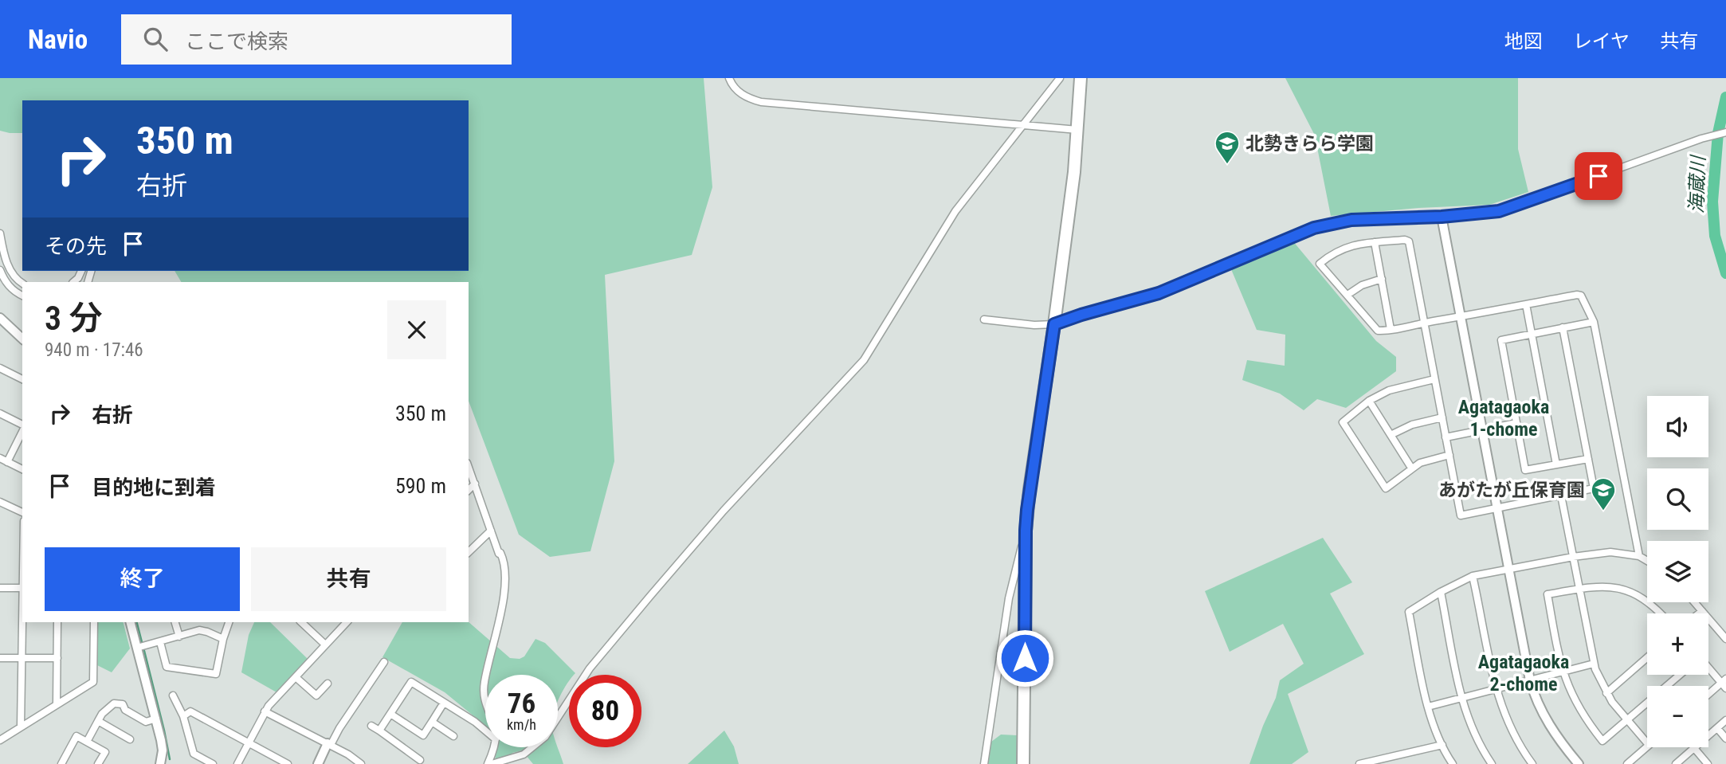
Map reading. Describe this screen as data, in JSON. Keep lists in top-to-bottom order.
{
  "districts": ["Agatagaoka 1-chome", "Agatagaoka 2-chome"],
  "water": ["海蔵川"],
  "places": {
    "school or university": ["北勢きらら学園", "あがたが丘保育園"]
  },
  "page": {
    "header": "Navio",
    "search": "ここで検索",
    "nav": ["地図", "レイヤ", "共有"],
    "turn": ["350 m", "右折"],
    "then": "その先",
    "heading": ["3 分", "940 m · 17:46"],
    "list": [
      {
        "name": "右折",
        "value": "350 m"
      },
      {
        "name": "目的地に到着",
        "value": "590 m"
      }
    ],
    "map_buttons": ["+", "−"],
    "buttons": ["終了", "共有"],
    "speed": "76 km/h",
    "limit": "80"
  }
}
